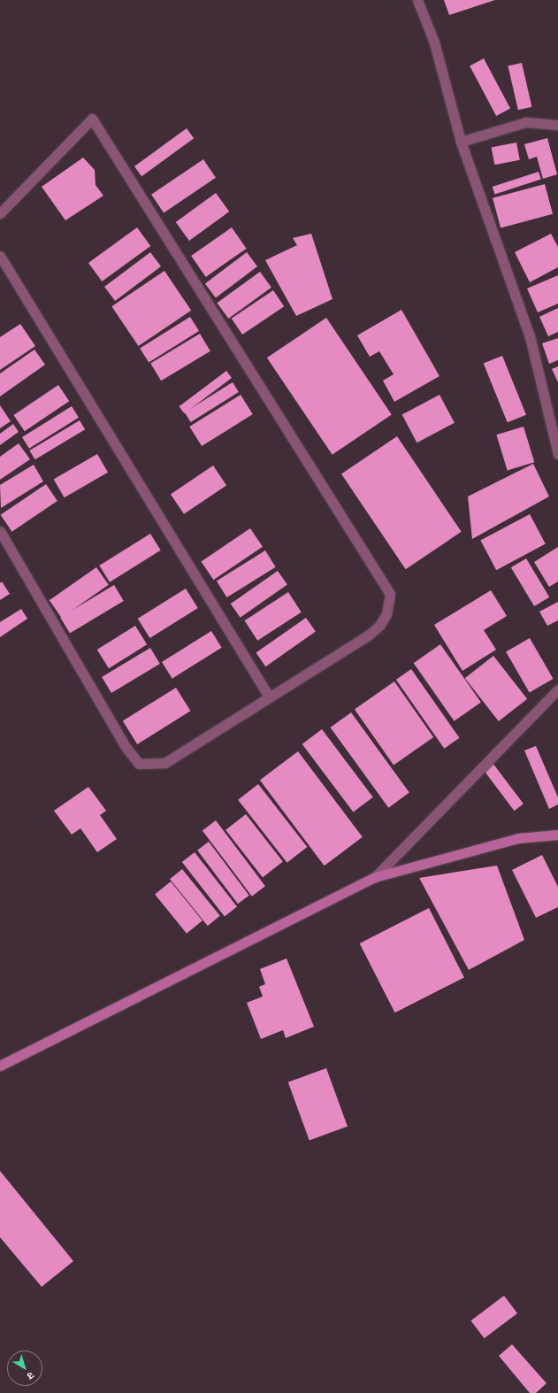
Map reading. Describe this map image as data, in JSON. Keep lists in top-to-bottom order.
{
  "north": "bottom right"
}
